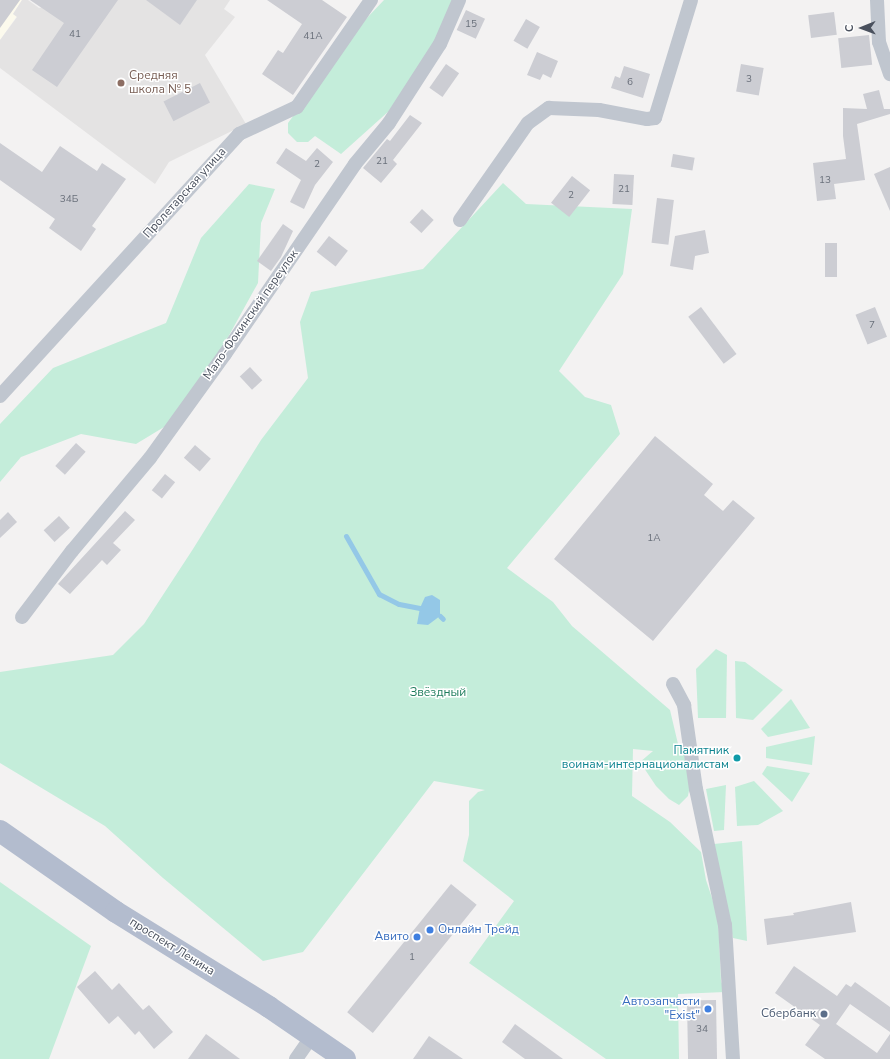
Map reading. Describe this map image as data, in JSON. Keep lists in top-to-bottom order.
{
  "streets": {
    "main road": ["проспект Ленина"],
    "street": ["Пролетарская улица", "Мало-Фокинский переулок"]
  },
  "parks": ["Звёздный"],
  "places": [
    "Средняя школа № 5",
    "Памятник воинам-интернационалистам",
    "Онлайн Трейд",
    "Авито",
    "Автозапчасти \"Exist\"",
    "Сбербанк"
  ],
  "house_numbers": [
    "15",
    "41",
    "41А",
    "3",
    "6",
    "21",
    "2",
    "13",
    "21",
    "2",
    "34Б",
    "7",
    "1А",
    "1",
    "34"
  ],
  "north": "left"
}
